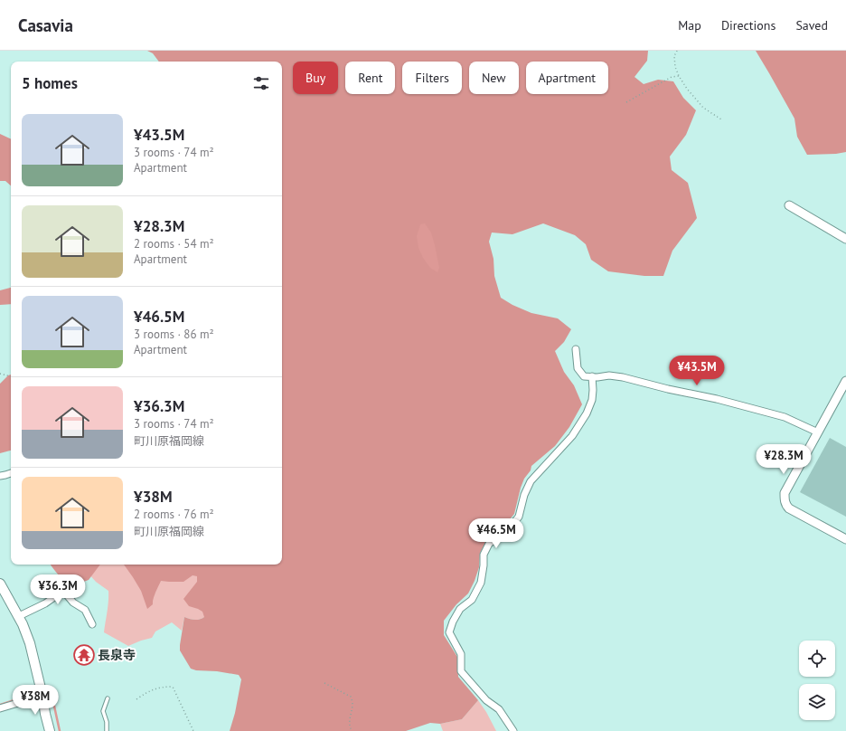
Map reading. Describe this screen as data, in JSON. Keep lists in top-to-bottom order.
{
  "places": {
    "temple": ["長泉寺"]
  },
  "page": {
    "header": "Casavia",
    "nav": ["Map", "Directions", "Saved"],
    "chip": [
      "Buy",
      "Rent",
      "Filters",
      "New",
      "Apartment"
    ],
    "heading": "5 homes",
    "list": [
      {
        "name": "¥43.5M",
        "note": "3 rooms · 74 m² · Apartment"
      },
      {
        "name": "¥28.3M",
        "note": "2 rooms · 54 m² · Apartment"
      },
      {
        "name": "¥46.5M",
        "note": "3 rooms · 86 m² · Apartment"
      },
      {
        "name": "¥36.3M",
        "note": "3 rooms · 74 m² · 町川原福岡線"
      },
      {
        "name": "¥38M",
        "note": "2 rooms · 76 m² · 町川原福岡線"
      }
    ],
    "price": [
      "¥43.5M",
      "¥28.3M",
      "¥46.5M",
      "¥36.3M",
      "¥38M"
    ]
  }
}
